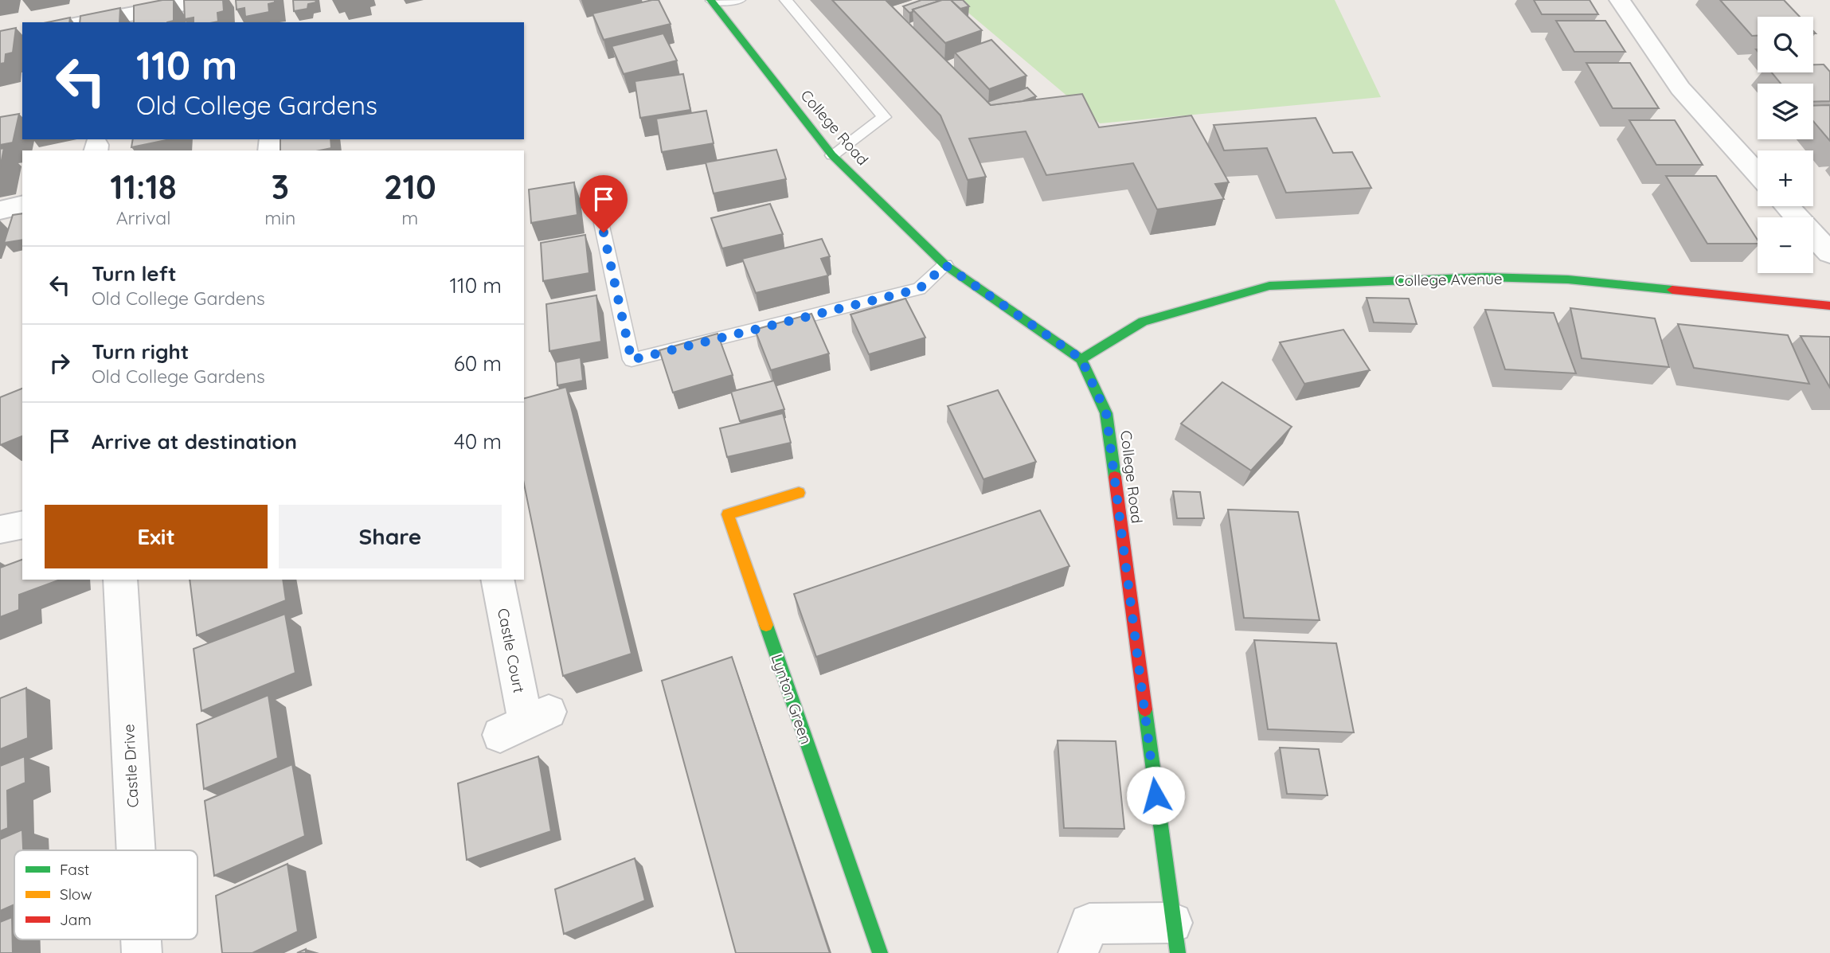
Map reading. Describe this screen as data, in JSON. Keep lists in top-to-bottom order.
{
  "streets": {
    "street": [
      "College Road",
      "College Avenue",
      "Castle Court",
      "Lynton Green",
      "Castle Drive"
    ]
  },
  "crossings": [
    ["College Road", "College Avenue"]
  ],
  "legend": ["Fast", "Slow", "Jam"],
  "page": {
    "map_buttons": ["+", "−"],
    "turn": ["110 m", "Old College Gardens"],
    "eta": [
      "11:18",
      "Arrival",
      "3",
      "min",
      "210",
      "m"
    ],
    "list": [
      {
        "name": "Turn left",
        "note": "Old College Gardens",
        "value": "110 m"
      },
      {
        "name": "Turn right",
        "note": "Old College Gardens",
        "value": "60 m"
      },
      {
        "name": "Arrive at destination",
        "value": "40 m"
      }
    ],
    "buttons": ["Exit", "Share"]
  }
}
